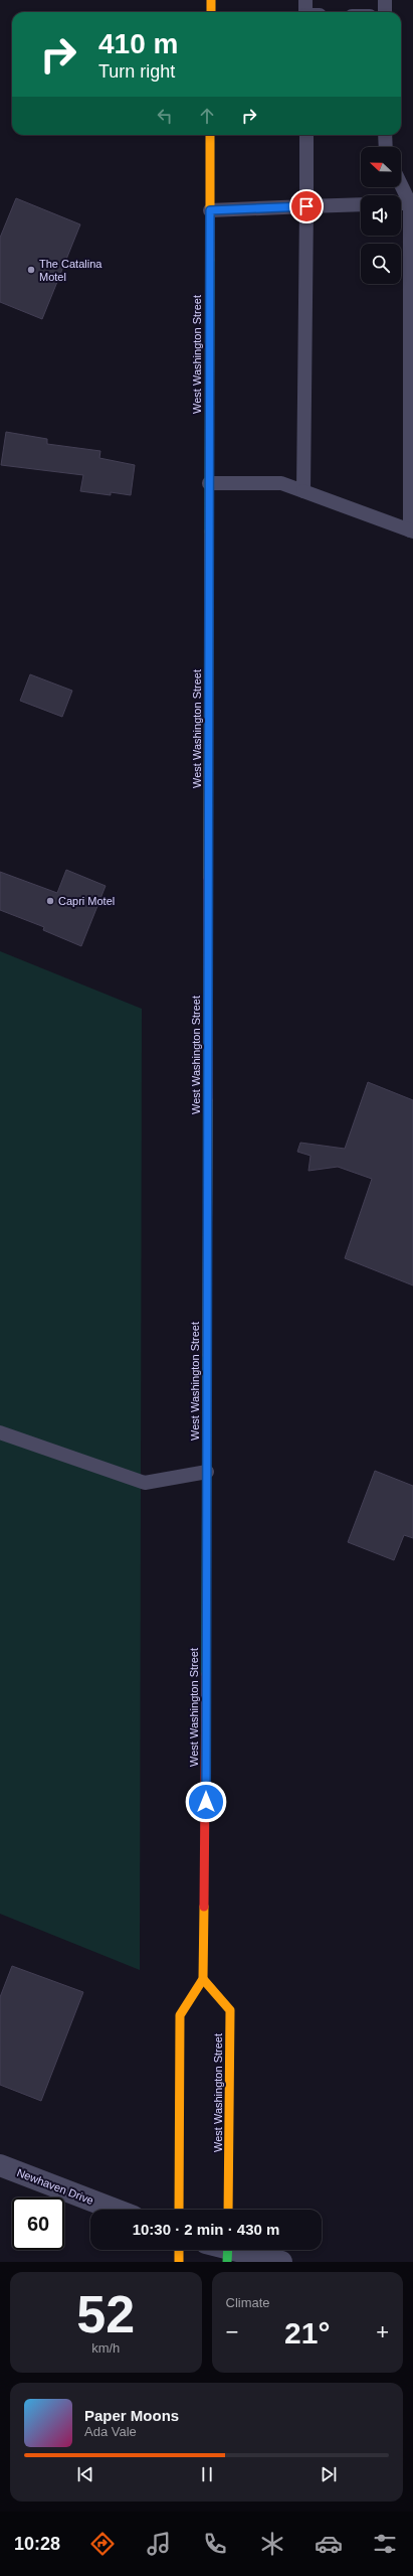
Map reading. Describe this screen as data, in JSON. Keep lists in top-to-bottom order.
{
  "streets": {
    "main road": ["West Washington Street"],
    "street": ["Newhaven Drive"]
  },
  "places": ["The Catalina Motel", "Capri Motel"],
  "north": "left",
  "page": {
    "turn": ["410 m", "Turn right"],
    "limit": "60",
    "trip": "10:30 · 2 min · 430 m",
    "tile": [
      ["52", "km/h"],
      "Climate"
    ],
    "heat": ["−", "21°", "+"],
    "song": ["Paper Moons", "Ada Vale"],
    "tabs": "10:28"
  }
}
